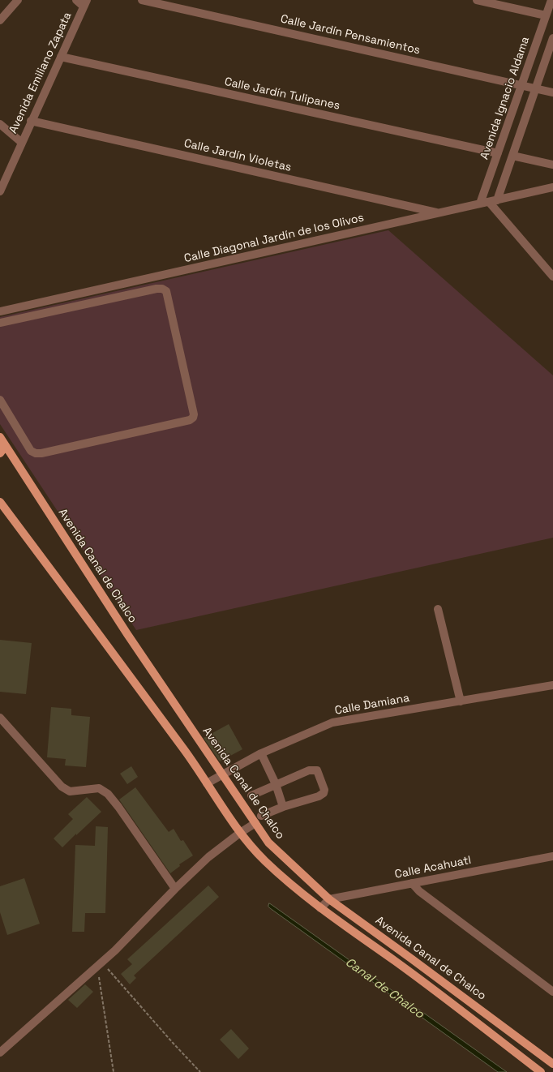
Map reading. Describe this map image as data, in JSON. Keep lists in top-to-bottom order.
{
  "streets": {
    "main road": ["Avenida Canal de Chalco"],
    "street": [
      "Calle Jardín Pensamientos",
      "Avenida Emiliano Zapata",
      "Calle Jardín Tulipanes",
      "Avenida Ignacio Aldama",
      "Calle Jardín Violetas",
      "Calle Diagonal Jardín de los Olivos",
      "Calle Damiana",
      "Calle Acahuatl"
    ]
  },
  "crossings": [
    ["Calle Jardín Pensamientos", "Avenida Ignacio Aldama"],
    ["Avenida Emiliano Zapata", "Calle Jardín Tulipanes"],
    ["Avenida Emiliano Zapata", "Calle Jardín Violetas"],
    ["Calle Jardín Tulipanes", "Avenida Ignacio Aldama"],
    ["Avenida Ignacio Aldama", "Calle Diagonal Jardín de los Olivos"],
    ["Calle Jardín Violetas", "Calle Diagonal Jardín de los Olivos"],
    ["Avenida Canal de Chalco", "Calle Damiana"],
    ["Avenida Canal de Chalco", "Calle Acahuatl"]
  ],
  "water": ["Canal de Chalco"]
}
